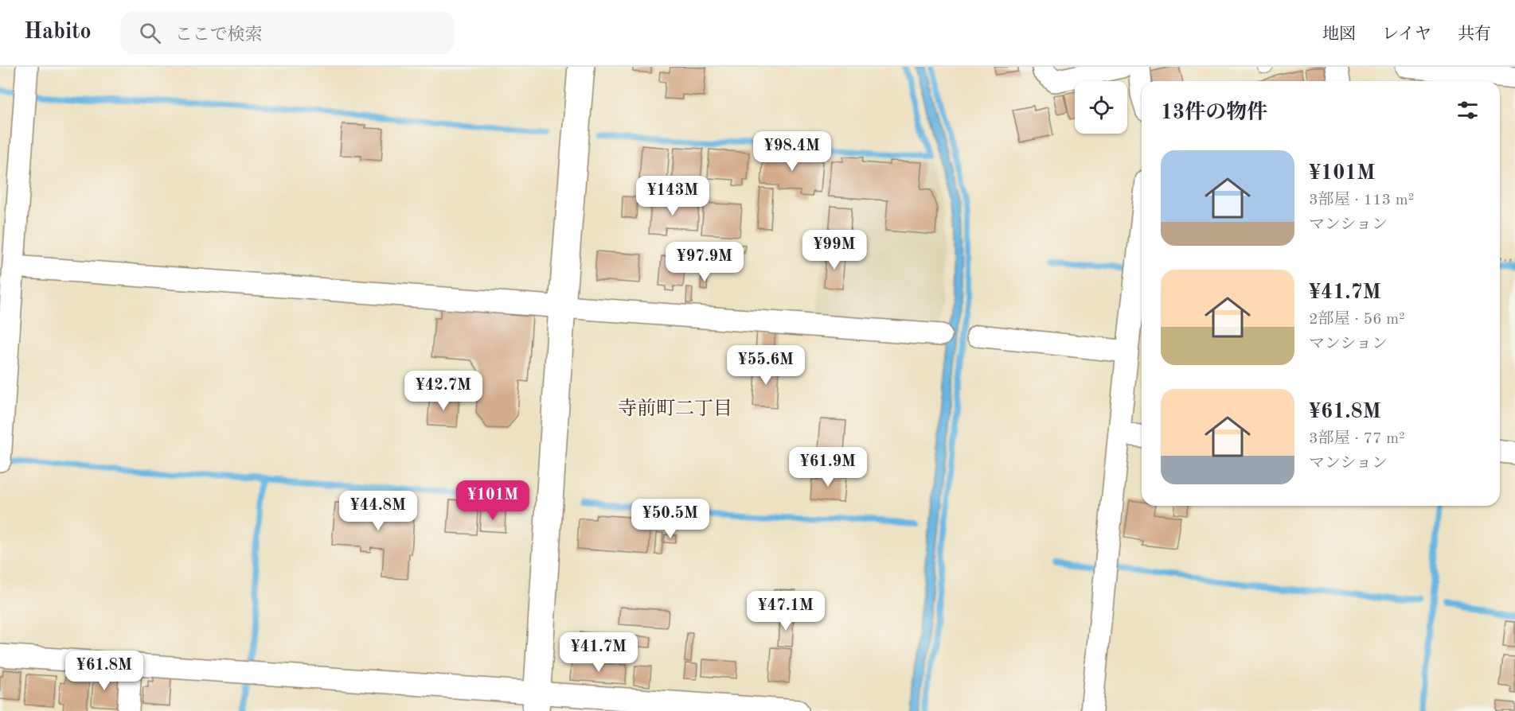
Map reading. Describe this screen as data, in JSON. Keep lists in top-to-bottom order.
{
  "districts": ["寺前町二丁目"],
  "page": {
    "header": "Habito",
    "search": "ここで検索",
    "nav": ["地図", "レイヤ", "共有"],
    "heading": "13件の物件",
    "price": [
      "¥98.4M",
      "¥143M",
      "¥99M",
      "¥97.9M",
      "¥55.6M",
      "¥42.7M",
      "¥61.9M",
      "¥101M",
      "¥44.8M",
      "¥50.5M",
      "¥47.1M",
      "¥41.7M",
      "¥61.8M"
    ],
    "list": [
      {
        "name": "¥101M",
        "note": "3部屋 · 113 m² · マンション"
      },
      {
        "name": "¥41.7M",
        "note": "2部屋 · 56 m² · マンション"
      },
      {
        "name": "¥61.8M",
        "note": "3部屋 · 77 m² · マンション"
      }
    ]
  }
}
